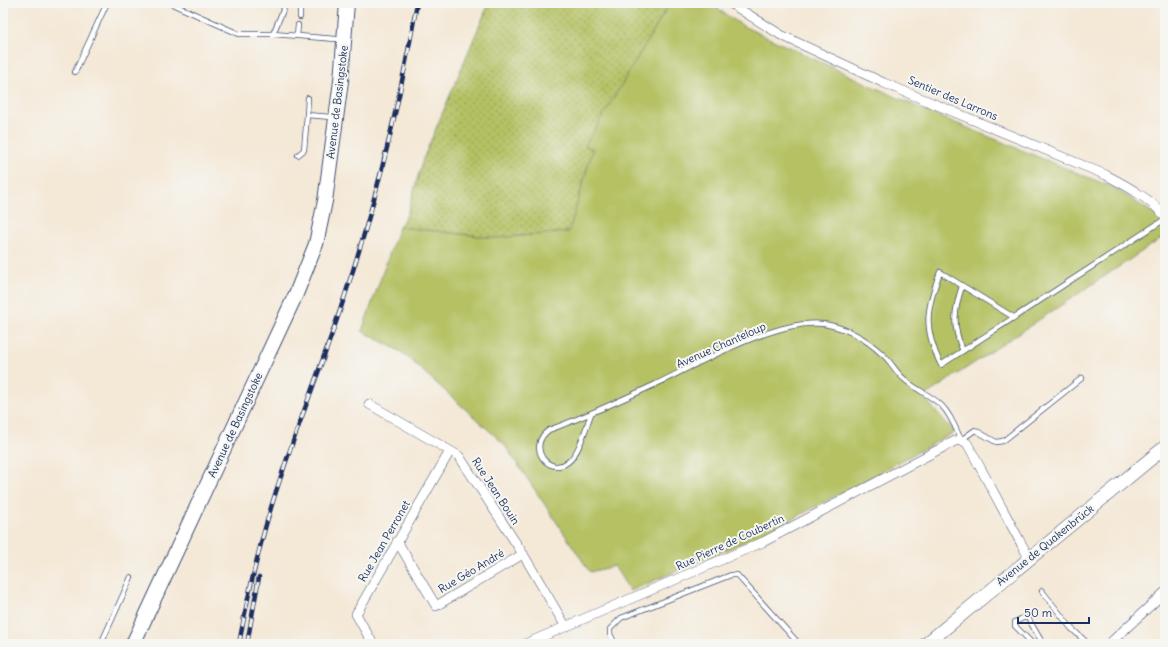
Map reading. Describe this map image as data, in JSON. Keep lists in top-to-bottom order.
{
  "streets": {
    "main road": ["Avenue de Basingstoke", "Avenue de Quakenbrück"],
    "street": [
      "Sentier des Larrons",
      "Rue Jean Bouin",
      "Rue Jean Perronet",
      "Rue Pierre de Coubertin",
      "Rue Géo André"
    ],
    "lane": ["Avenue Chanteloup"]
  },
  "crossings": [
    ["Avenue Chanteloup", "Rue Pierre de Coubertin"],
    ["Rue Jean Bouin", "Rue Jean Perronet"],
    ["Rue Jean Bouin", "Rue Pierre de Coubertin"],
    ["Rue Jean Bouin", "Rue Géo André"],
    ["Rue Jean Perronet", "Rue Géo André"]
  ],
  "scale_bar": "50 m"
}
